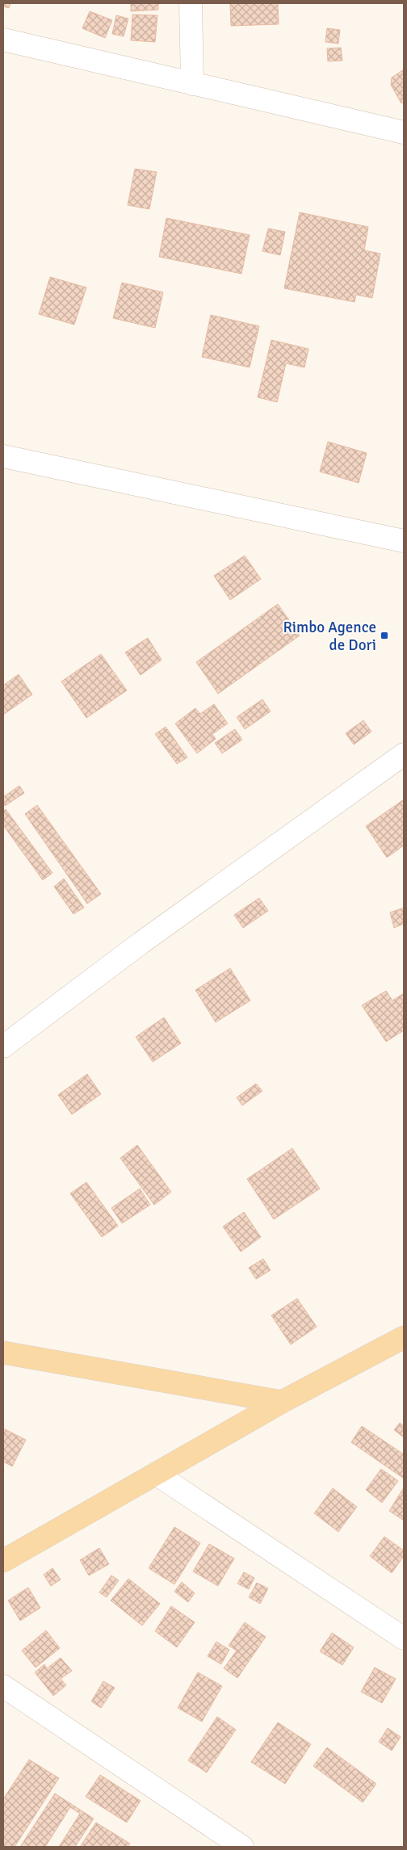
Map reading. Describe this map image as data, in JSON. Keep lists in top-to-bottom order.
{
  "places": {
    "transit": ["Rimbo Agence de Dori"]
  }
}
